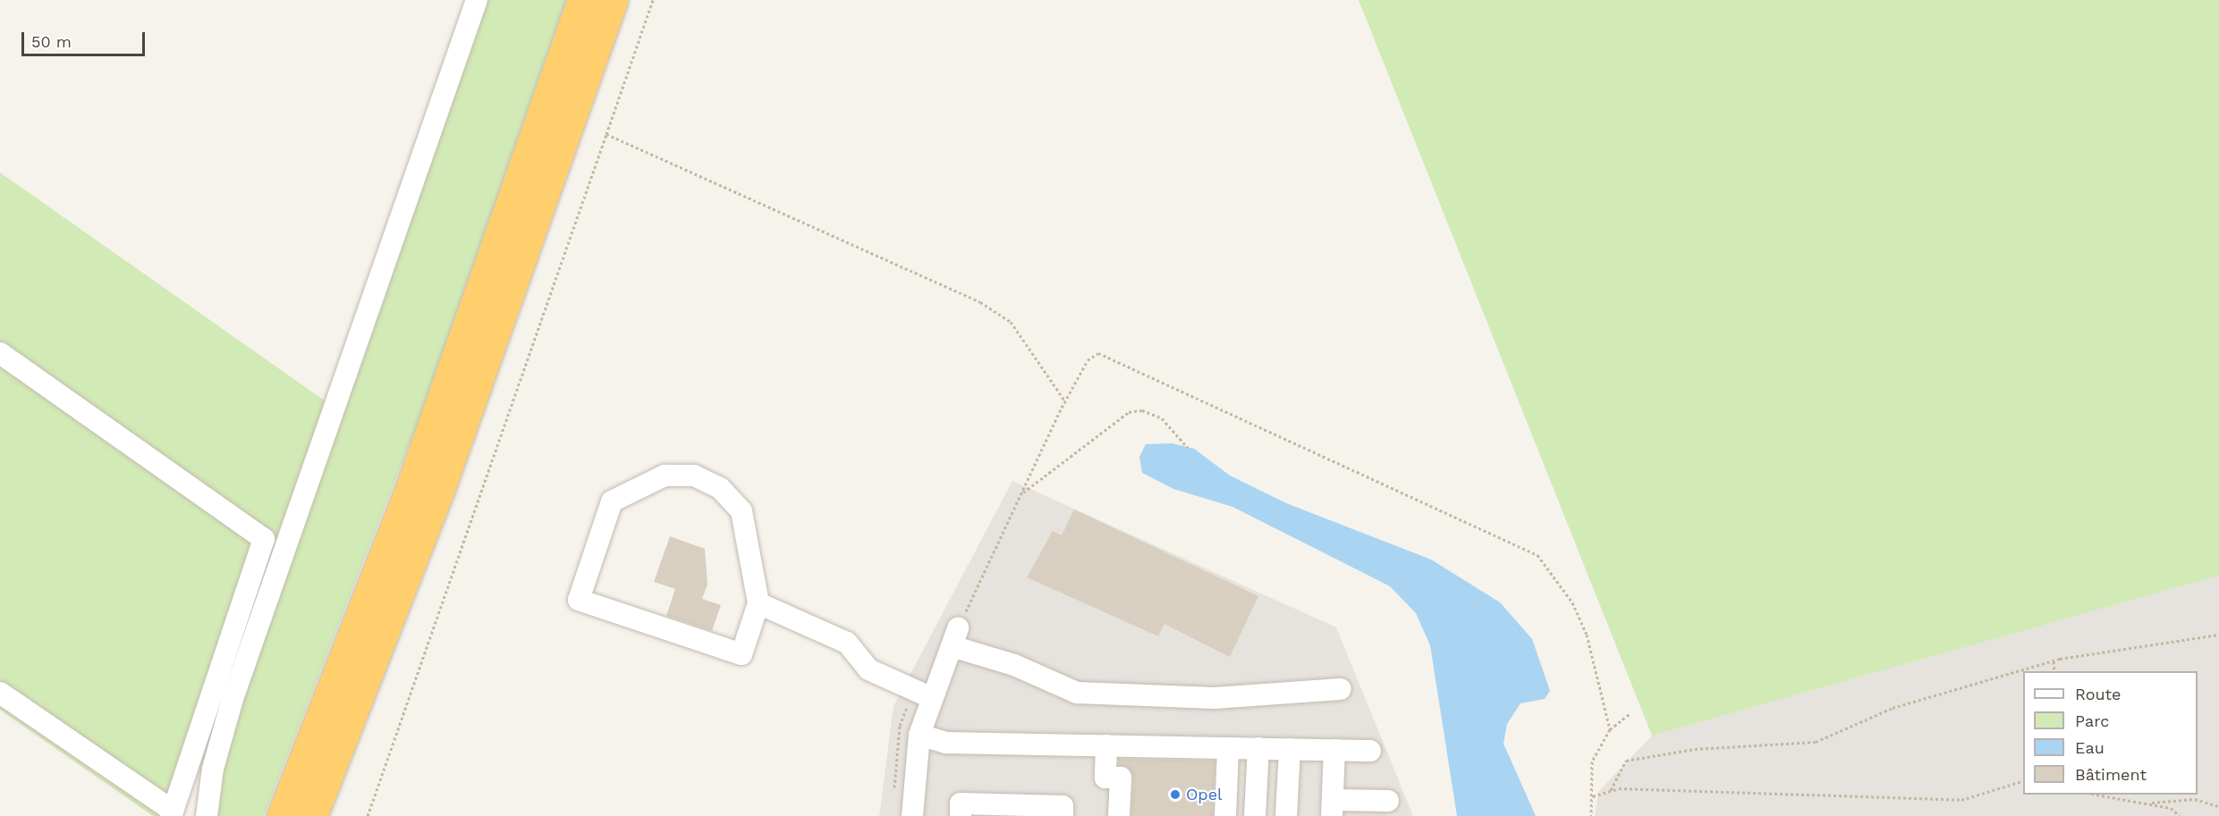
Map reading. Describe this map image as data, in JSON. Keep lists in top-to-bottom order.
{
  "places": ["Opel"],
  "legend": [
    "Route",
    "Parc",
    "Eau",
    "Bâtiment"
  ],
  "scale_bar": "50 m"
}
